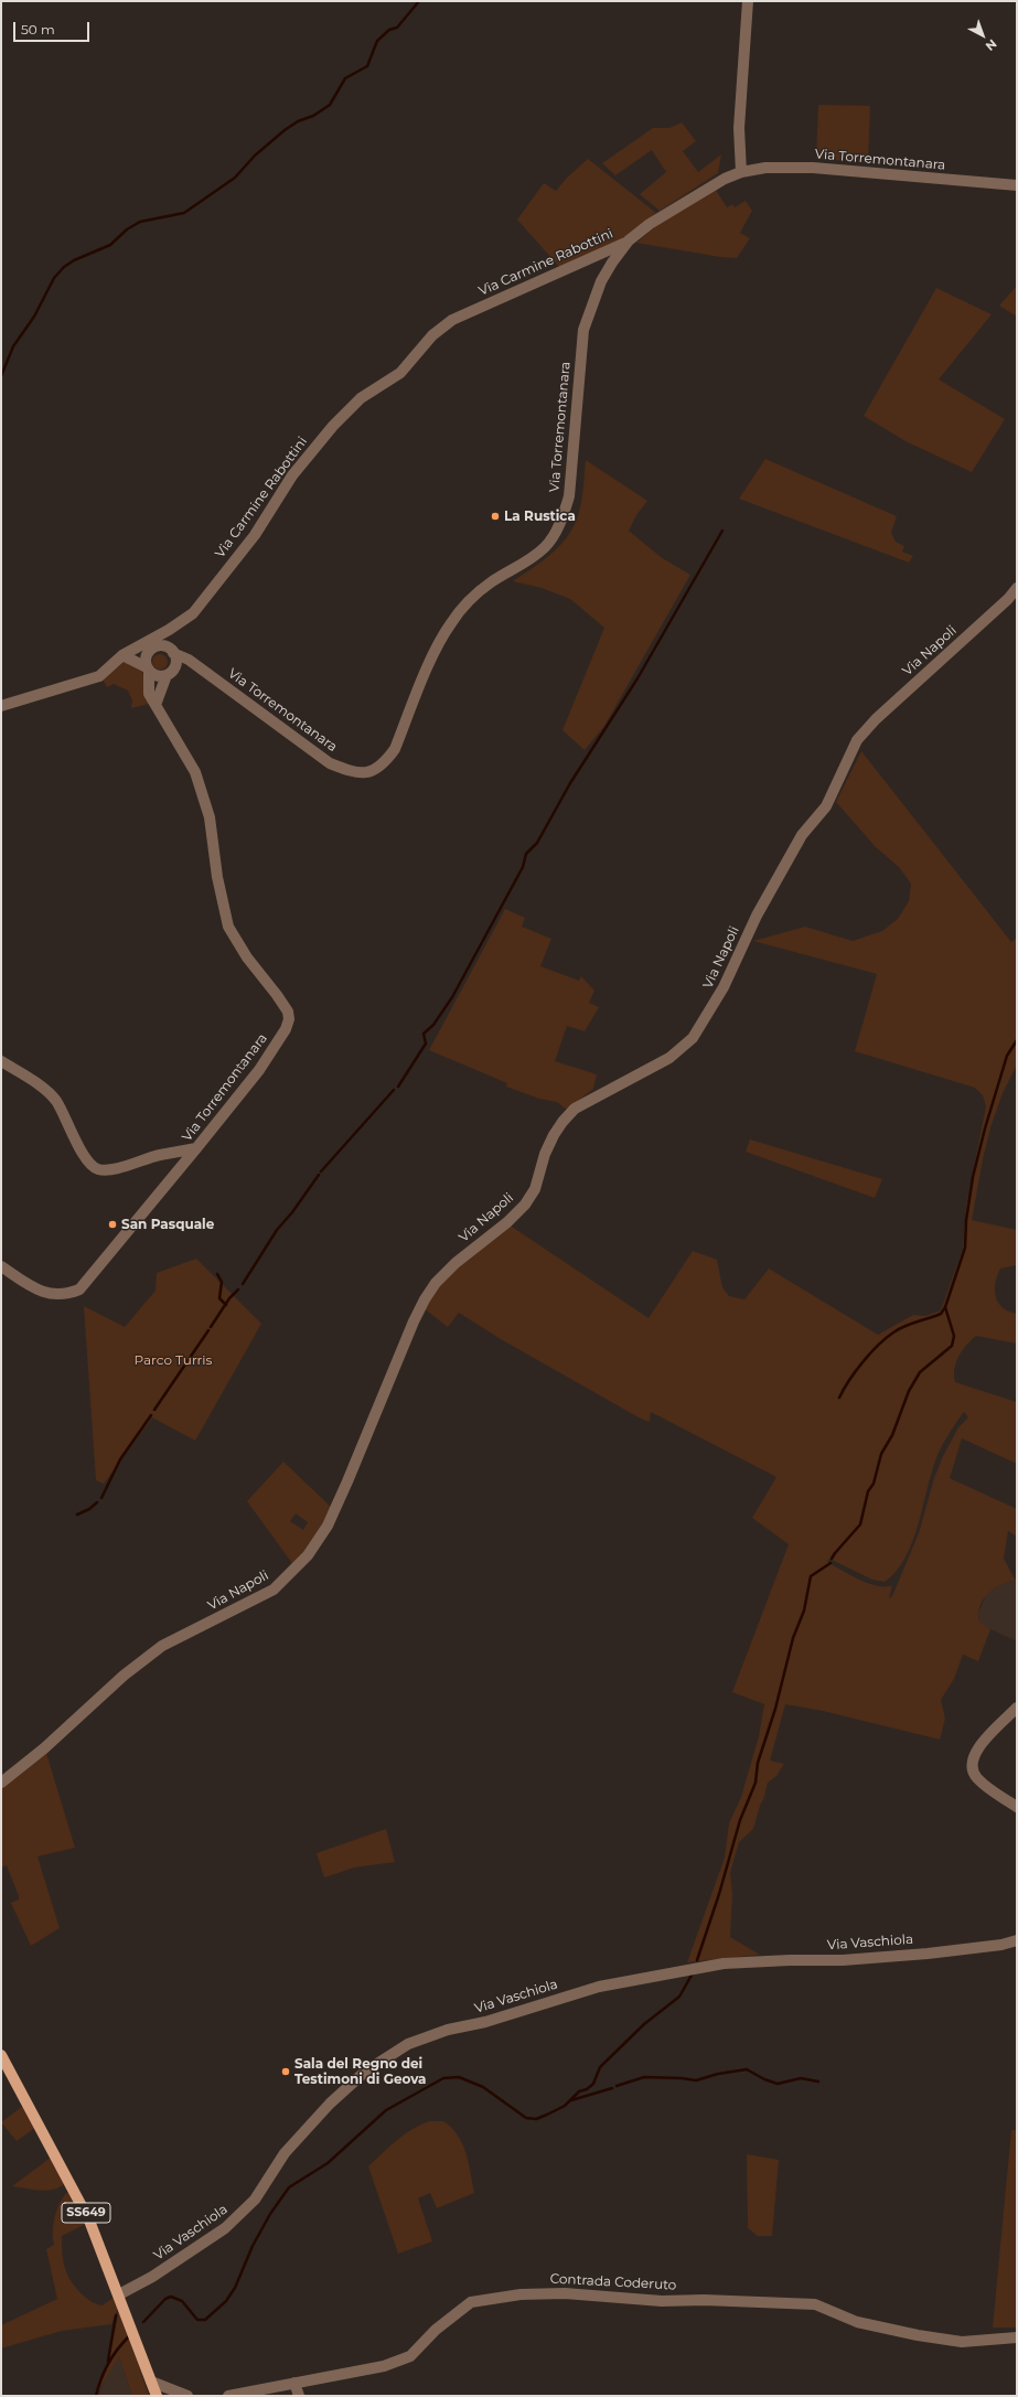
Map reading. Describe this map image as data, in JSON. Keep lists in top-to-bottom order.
{
  "streets": {
    "main road": ["SS649"],
    "street": [
      "Via Torremontanara",
      "Via Carmine Rabottini",
      "Via Napoli",
      "Via Vaschiola",
      "Contrada Coderuto"
    ]
  },
  "crossings": [
    ["Via Torremontanara", "Via Carmine Rabottini"],
    ["Via Vaschiola", "SS649"]
  ],
  "parks": ["Parco Turris"],
  "places": ["La Rustica", "San Pasquale", "Sala del Regno dei Testimoni di Geova"],
  "scale_bar": "50 m",
  "north": "bottom right"
}
